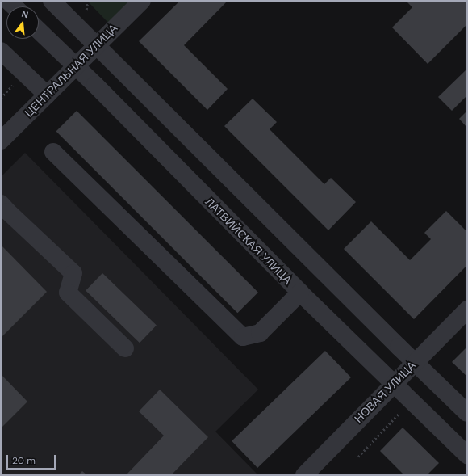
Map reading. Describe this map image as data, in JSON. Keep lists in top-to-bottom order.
{
  "streets": {
    "street": ["ЦЕНТРАЛЬНАЯ УЛИЦА", "ЛАТВИЙСКАЯ УЛИЦА", "НОВАЯ УЛИЦА"]
  },
  "crossings": [
    ["ЦЕНТРАЛЬНАЯ УЛИЦА", "ЛАТВИЙСКАЯ УЛИЦА"],
    ["ЛАТВИЙСКАЯ УЛИЦА", "НОВАЯ УЛИЦА"]
  ],
  "scale_bar": "20 m",
  "north": "top"
}
